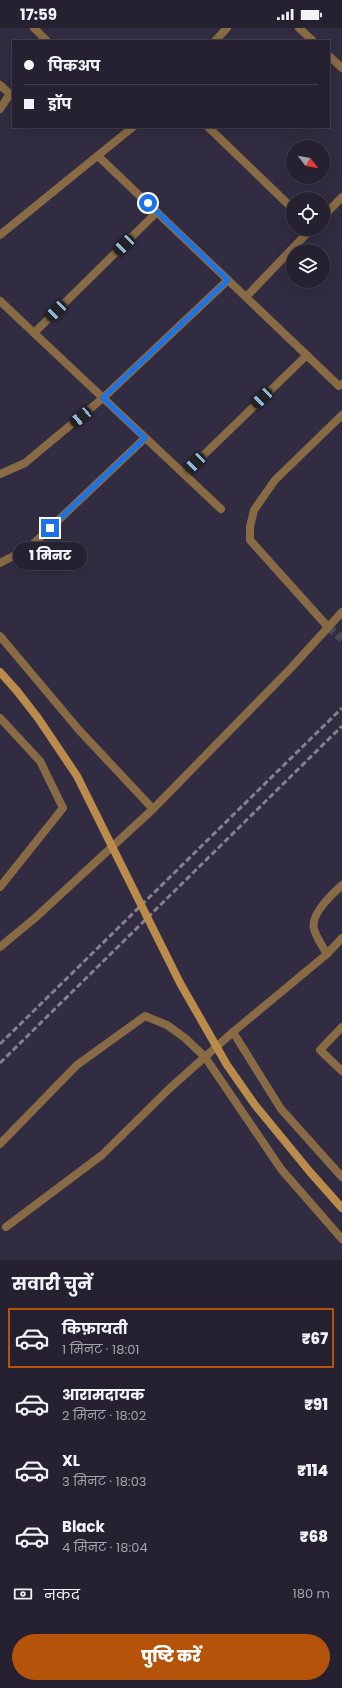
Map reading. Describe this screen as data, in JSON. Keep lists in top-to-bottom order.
{
  "north": "bottom right",
  "page": {
    "status": "17:59",
    "banner": ["पिकअप", "ड्रॉप"],
    "bubble": "1 मिनट",
    "heading": "सवारी चुनें",
    "list": [
      {
        "name": "किफ़ायती",
        "note": "1 मिनट · 18:01",
        "value": "₹67"
      },
      {
        "name": "आरामदायक",
        "note": "2 मिनट · 18:02",
        "value": "₹91"
      },
      {
        "name": "XL",
        "note": "3 मिनट · 18:03",
        "value": "₹114"
      },
      {
        "name": "Black",
        "note": "4 मिनट · 18:04",
        "value": "₹68"
      }
    ],
    "pay": ["नकद", "180 m"],
    "buttons": "पुष्टि करें"
  }
}
